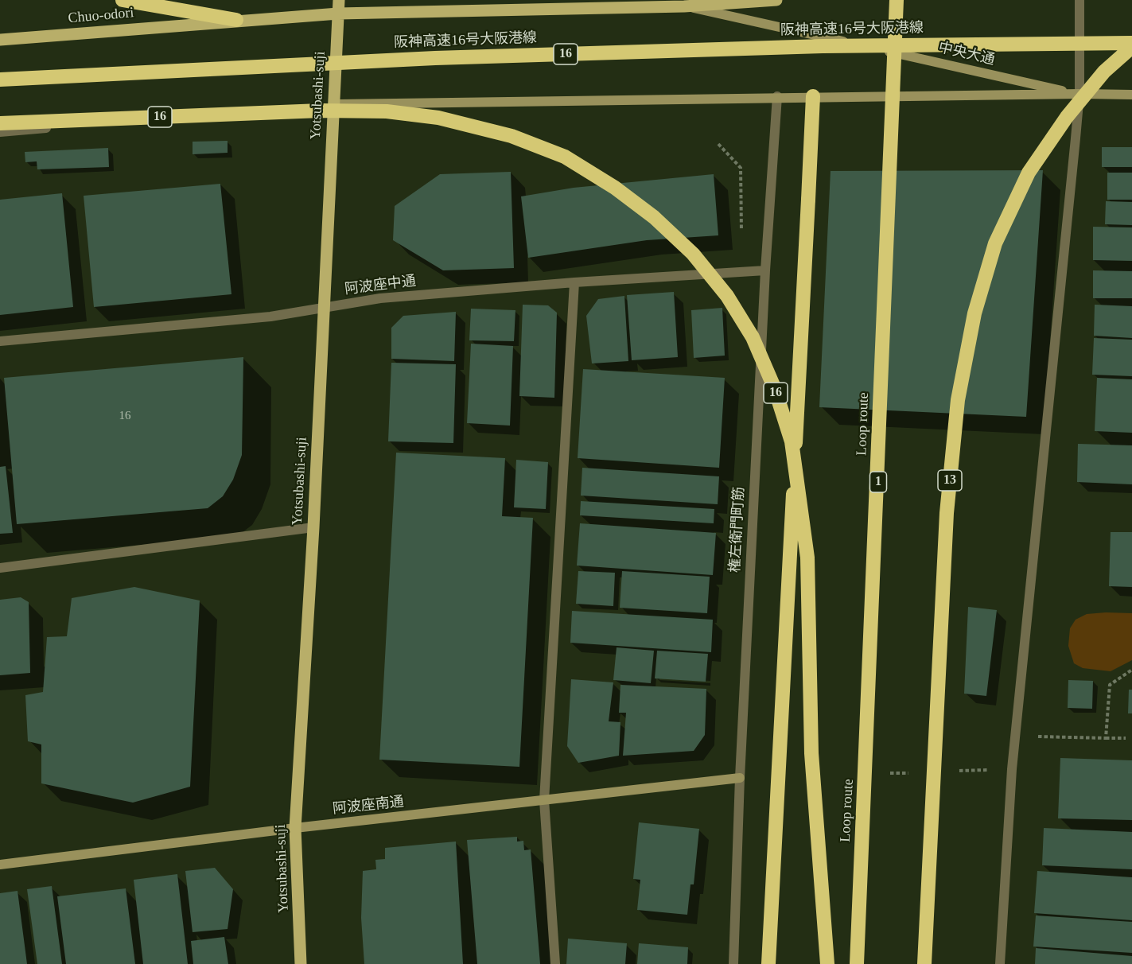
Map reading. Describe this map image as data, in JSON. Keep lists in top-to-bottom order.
{
  "streets": {
    "highway": [
      "阪神高速16号大阪港線",
      "16",
      "Loop route",
      "13",
      "1"
    ],
    "main road": ["Chuo-odori", "Yotsubashi-suji"],
    "street": [
      "中央大通",
      "阿波座中通",
      "権左衛門町筋",
      "阿波座南通"
    ]
  },
  "crossings": [
    ["Chuo-odori", "中央大通"],
    ["Chuo-odori", "Yotsubashi-suji"],
    ["Yotsubashi-suji", "阿波座中通"],
    ["Yotsubashi-suji", "阿波座南通"],
    ["阿波座中通", "権左衛門町筋"],
    ["権左衛門町筋", "阿波座南通"]
  ],
  "house_numbers": ["16"]
}
